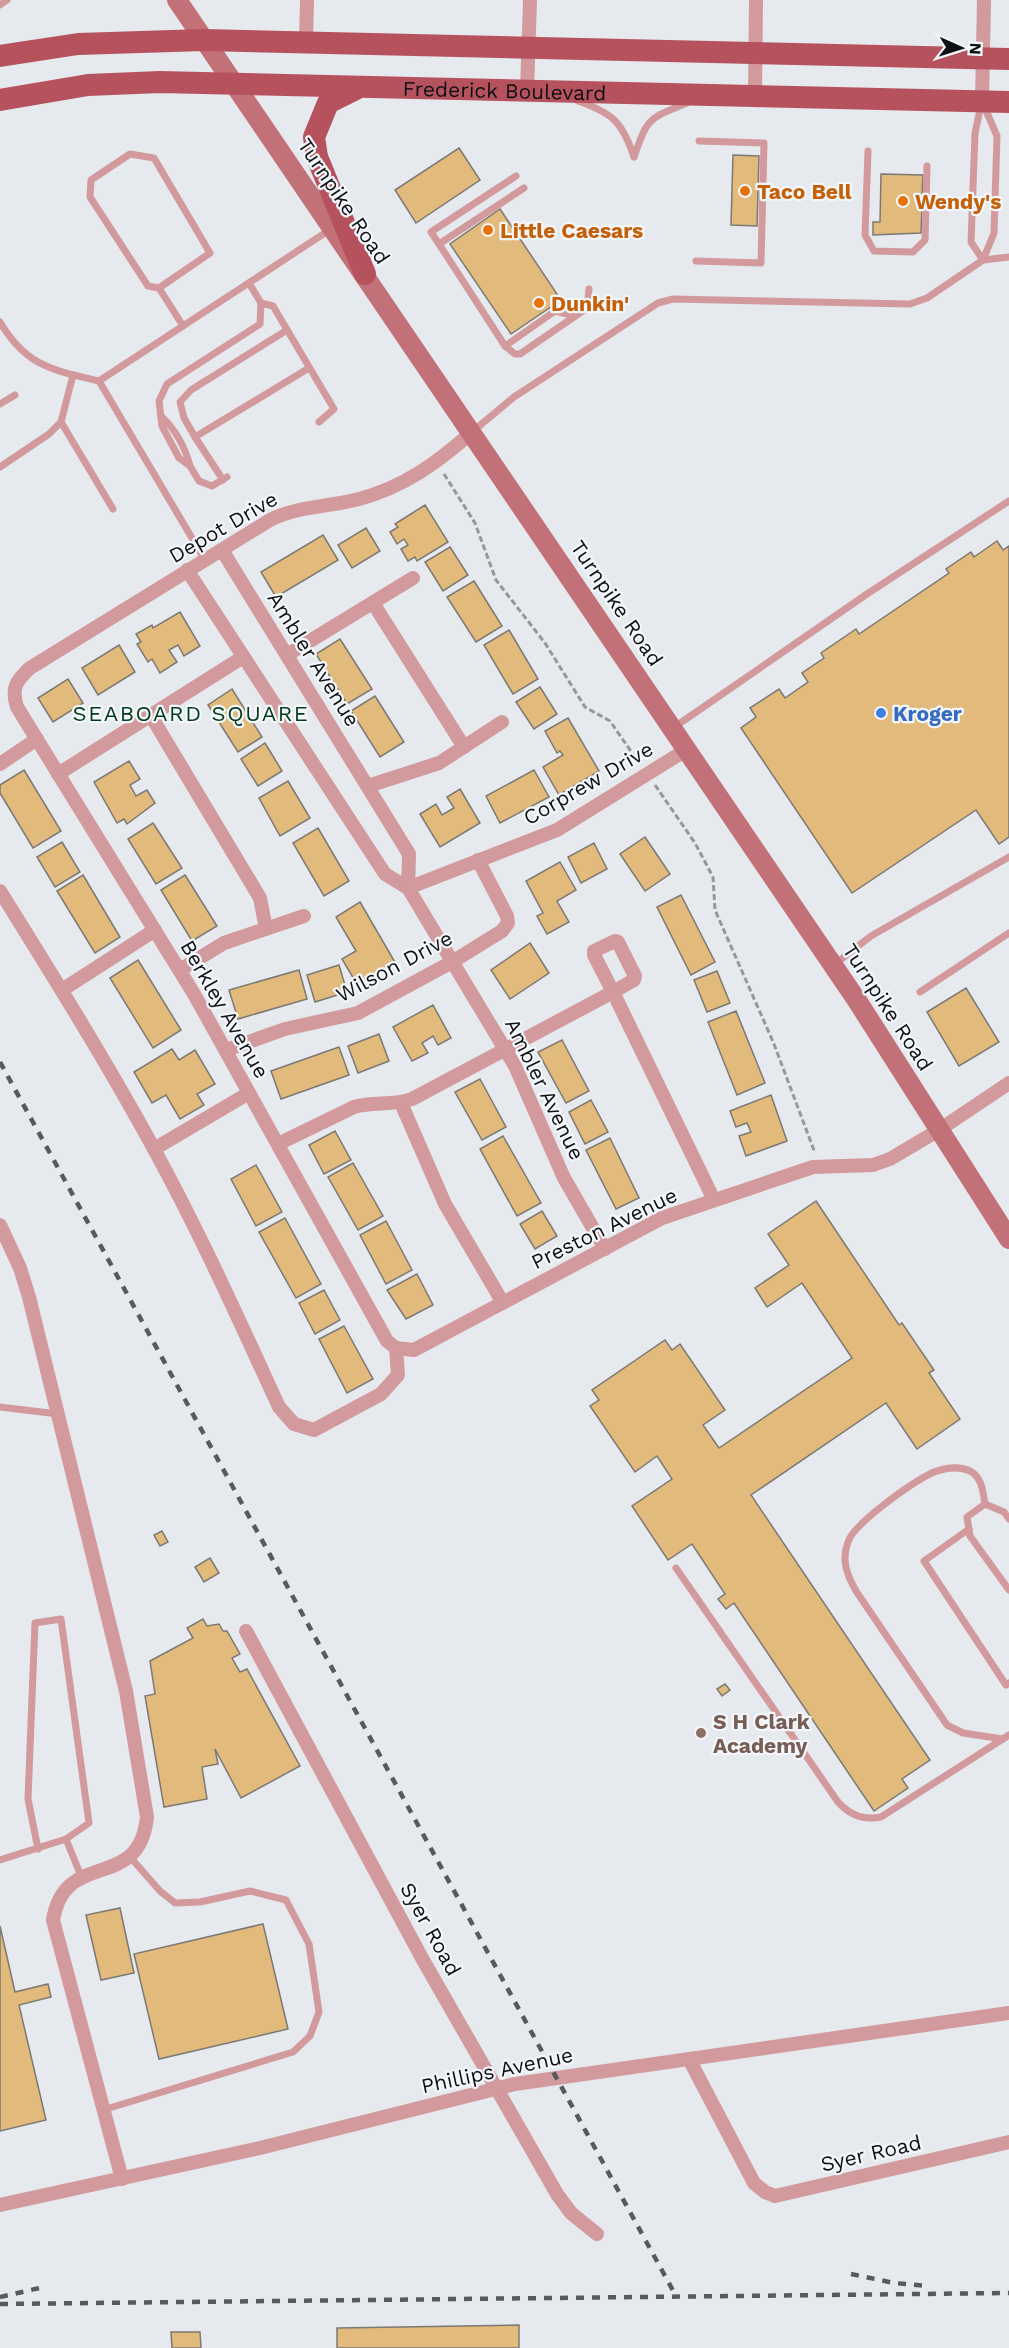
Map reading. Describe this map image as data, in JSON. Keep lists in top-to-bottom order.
{
  "streets": {
    "main road": ["Frederick Boulevard", "Turnpike Road"],
    "street": [
      "Depot Drive",
      "Ambler Avenue",
      "Corprew Drive",
      "Wilson Drive",
      "Berkley Avenue",
      "Preston Avenue",
      "Syer Road",
      "Phillips Avenue"
    ]
  },
  "crossings": [
    ["Frederick Boulevard", "Turnpike Road"],
    ["Turnpike Road", "Depot Drive"],
    ["Turnpike Road", "Corprew Drive"],
    ["Turnpike Road", "Preston Avenue"],
    ["Depot Drive", "Ambler Avenue"],
    ["Depot Drive", "Berkley Avenue"],
    ["Ambler Avenue", "Corprew Drive"],
    ["Ambler Avenue", "Wilson Drive"],
    ["Ambler Avenue", "Preston Avenue"],
    ["Corprew Drive", "Wilson Drive"],
    ["Wilson Drive", "Berkley Avenue"],
    ["Berkley Avenue", "Preston Avenue"],
    ["Syer Road", "Phillips Avenue"]
  ],
  "districts": ["SEABOARD SQUARE"],
  "places": [
    "Taco Bell",
    "Wendy's",
    "Little Caesars",
    "Dunkin'",
    "Kroger",
    "S H Clark Academy"
  ],
  "north": "right"
}
